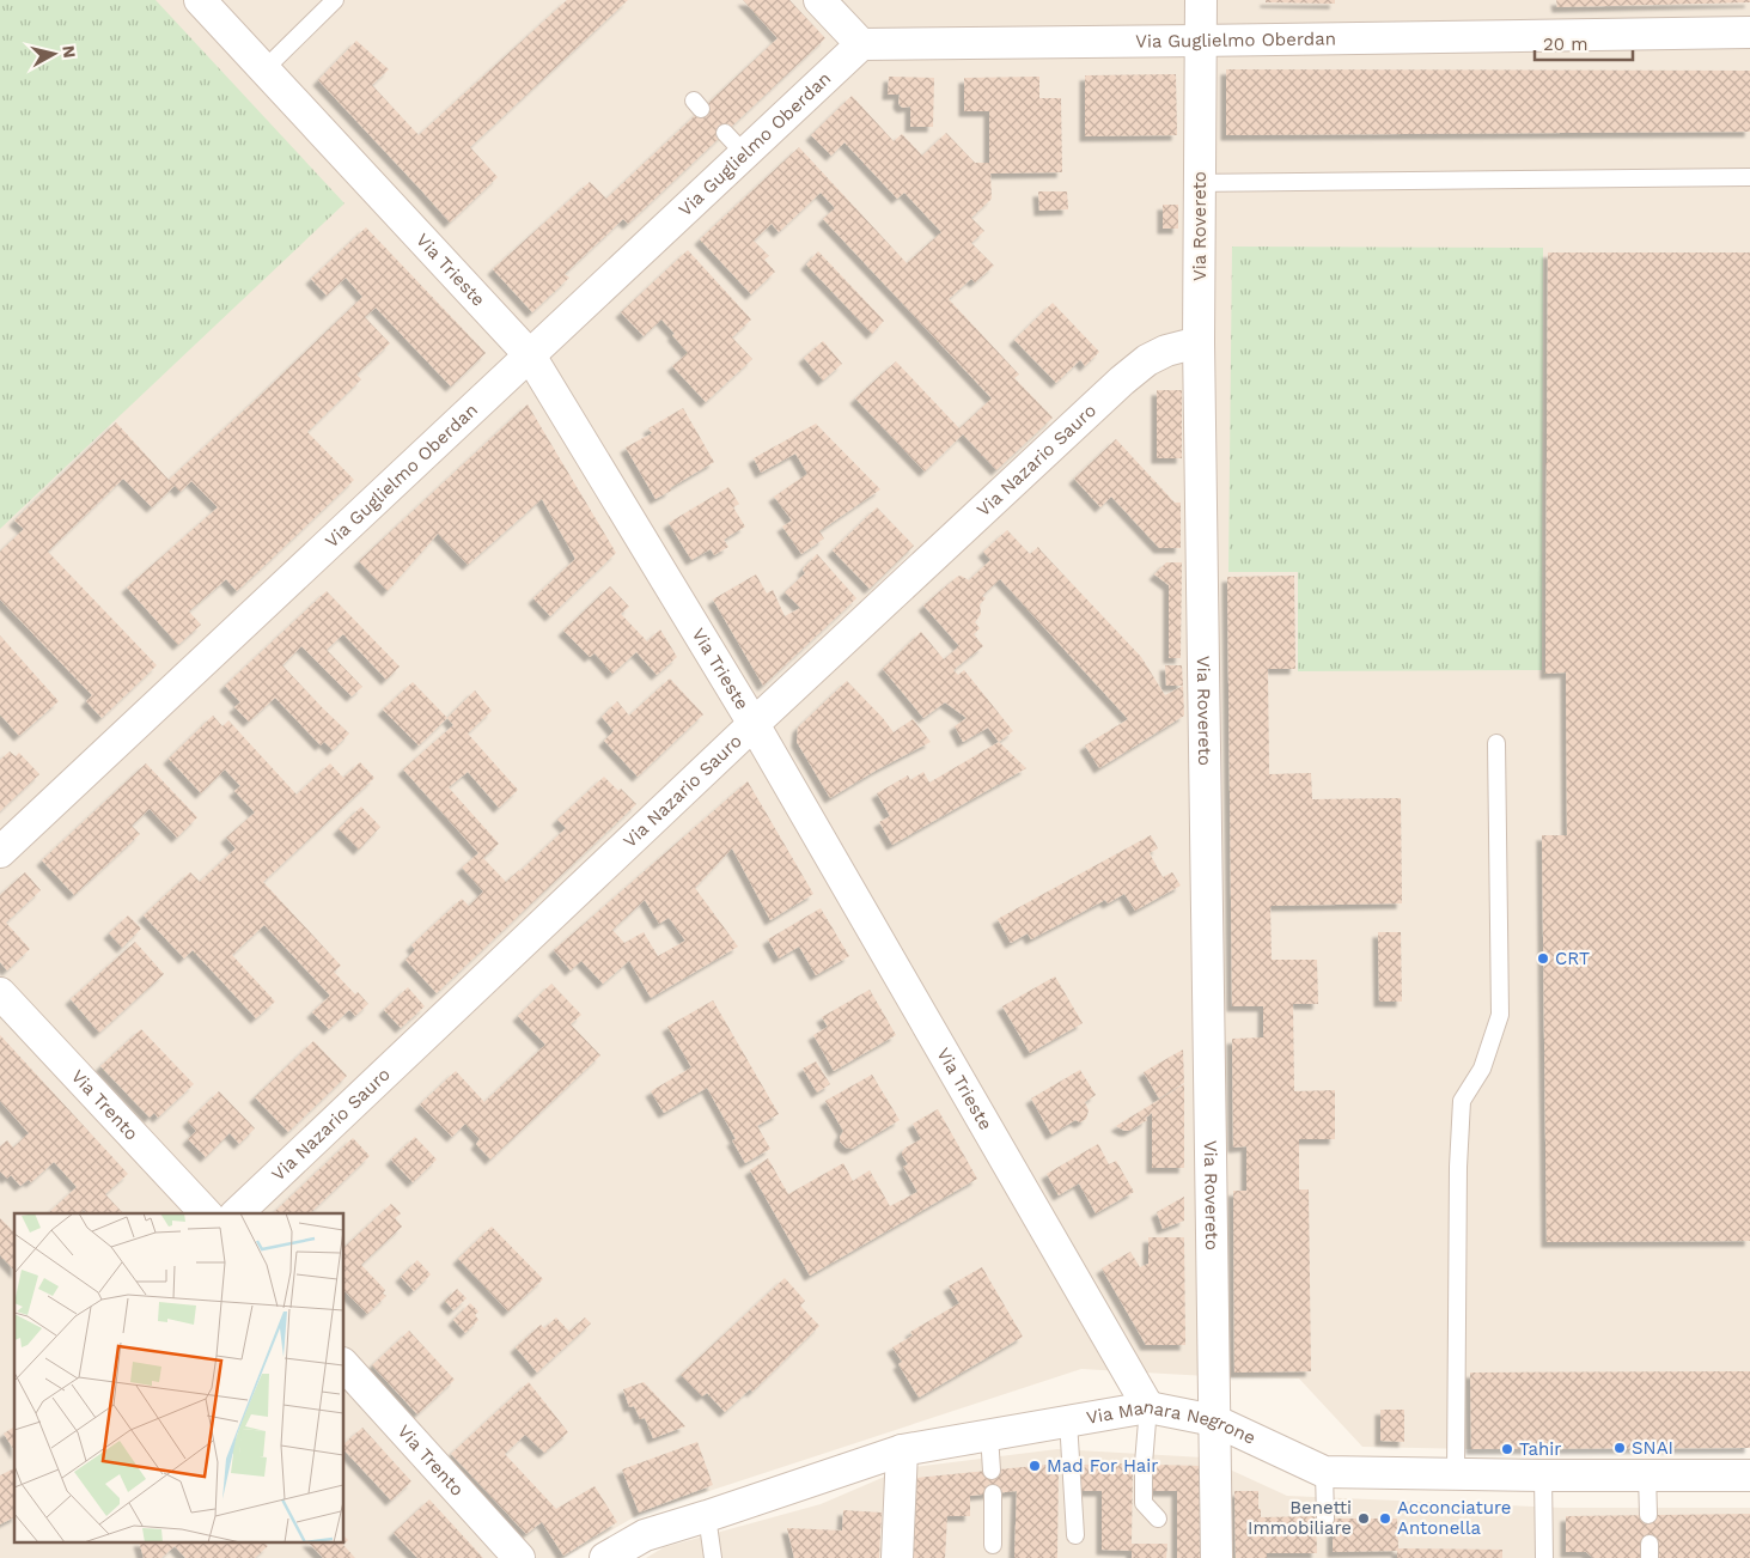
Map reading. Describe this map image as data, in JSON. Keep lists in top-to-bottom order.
{
  "streets": {
    "street": [
      "Via Guglielmo Oberdan",
      "Via Rovereto",
      "Via Trieste",
      "Via Nazario Sauro",
      "Via Trento",
      "Via Manara Negrone"
    ]
  },
  "crossings": [
    ["Via Guglielmo Oberdan", "Via Rovereto"],
    ["Via Guglielmo Oberdan", "Via Trieste"],
    ["Via Rovereto", "Via Nazario Sauro"],
    ["Via Rovereto", "Via Manara Negrone"],
    ["Via Trieste", "Via Nazario Sauro"],
    ["Via Trieste", "Via Manara Negrone"]
  ],
  "places": [
    "CRT",
    "SNAI",
    "Tahir",
    "Mad For Hair",
    "Benetti Immobiliare",
    "Acconciature Antonella"
  ],
  "scale_bar": "20 m",
  "north": "right"
}
